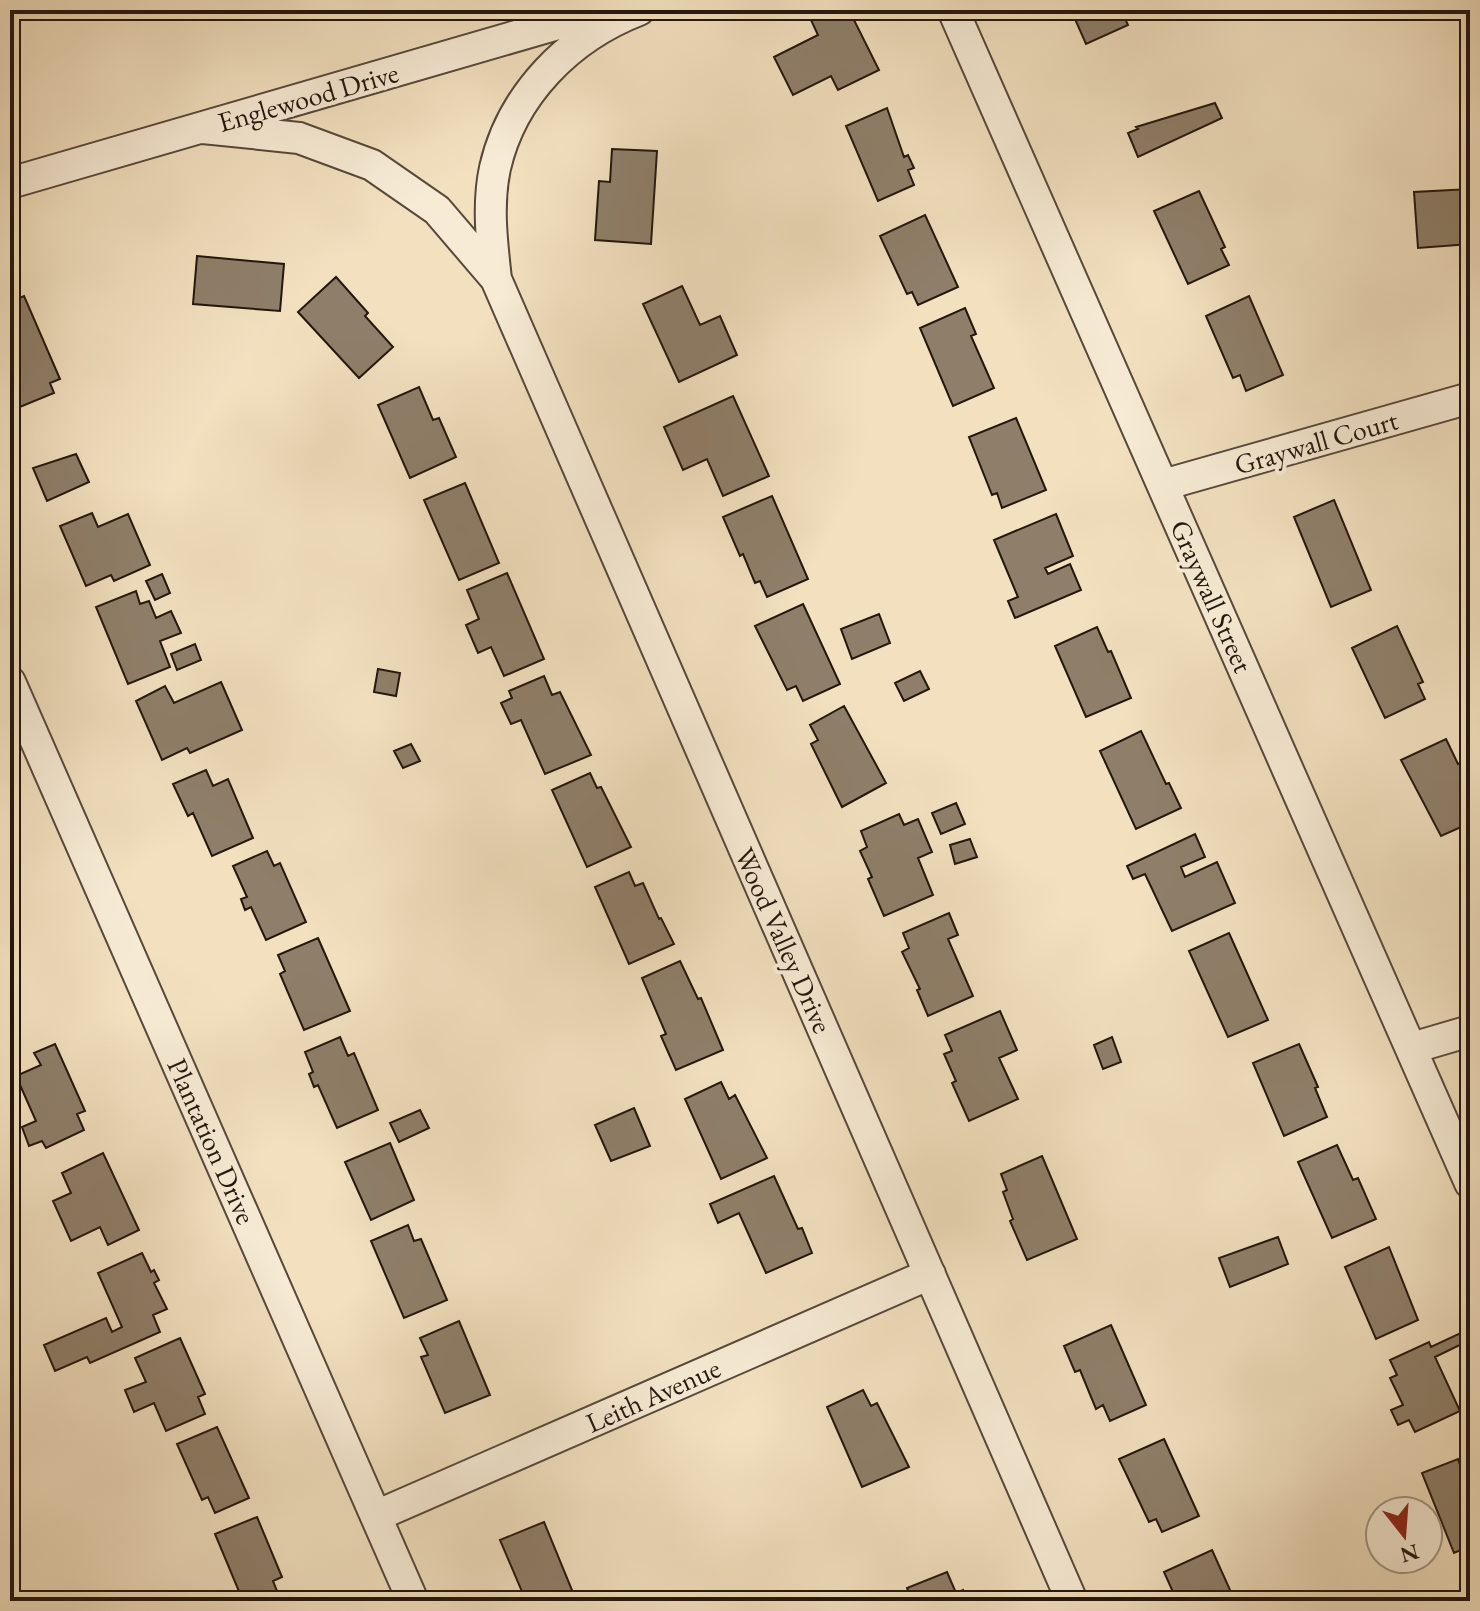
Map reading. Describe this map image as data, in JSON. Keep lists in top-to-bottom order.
{
  "streets": {
    "street": [
      "Englewood Drive",
      "Graywall Court",
      "Graywall Street",
      "Wood Valley Drive",
      "Plantation Drive",
      "Leith Avenue"
    ]
  },
  "crossings": [
    ["Englewood Drive", "Wood Valley Drive"],
    ["Graywall Court", "Graywall Street"],
    ["Wood Valley Drive", "Leith Avenue"],
    ["Plantation Drive", "Leith Avenue"]
  ],
  "north": "bottom"
}
